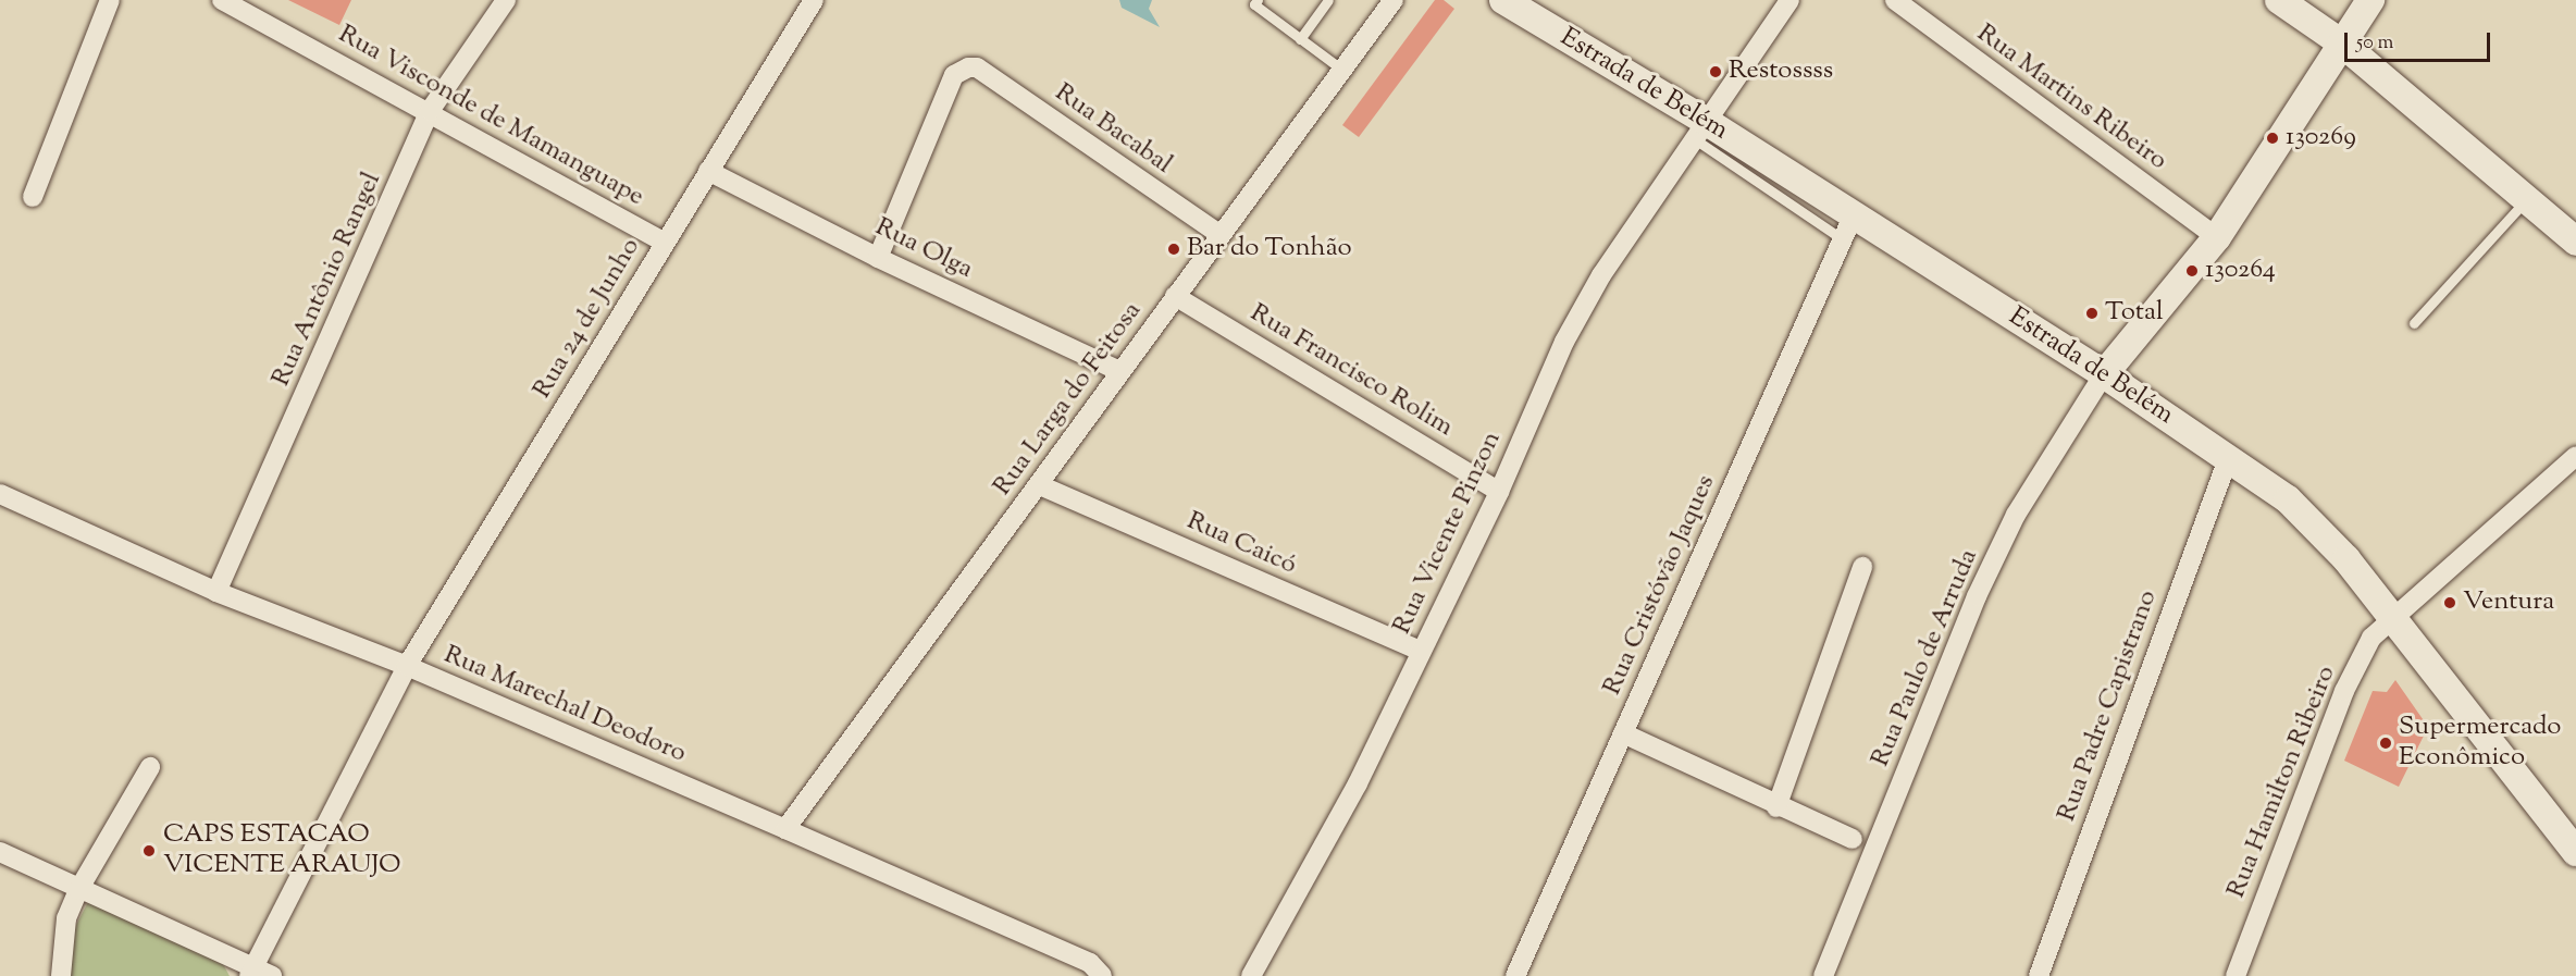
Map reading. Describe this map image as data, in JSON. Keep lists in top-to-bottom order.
{
  "streets": {
    "main road": ["Estrada de Belém"],
    "street": [
      "Rua Martins Ribeiro",
      "Rua Visconde de Mamanguape",
      "Rua Bacabal",
      "Rua Olga",
      "Rua Antônio Rangel",
      "Rua 24 de Junho",
      "Rua Francisco Rolim",
      "Rua Larga do Feitosa",
      "Rua Vicente Pinzon",
      "Rua Caicó",
      "Rua Cristóvão Jaques",
      "Rua Paulo de Arruda",
      "Rua Marechal Deodoro",
      "Rua Padre Capistrano",
      "Rua Hamilton Ribeiro"
    ]
  },
  "crossings": [
    ["Estrada de Belém", "Rua Vicente Pinzon"],
    ["Estrada de Belém", "Rua Cristóvão Jaques"],
    ["Estrada de Belém", "Rua Paulo de Arruda"],
    ["Estrada de Belém", "Rua Padre Capistrano"],
    ["Estrada de Belém", "Rua Hamilton Ribeiro"],
    ["Rua Visconde de Mamanguape", "Rua Antônio Rangel"],
    ["Rua Visconde de Mamanguape", "Rua 24 de Junho"],
    ["Rua Bacabal", "Rua Olga"],
    ["Rua Bacabal", "Rua Larga do Feitosa"],
    ["Rua Olga", "Rua 24 de Junho"],
    ["Rua Olga", "Rua Larga do Feitosa"],
    ["Rua Antônio Rangel", "Rua Marechal Deodoro"],
    ["Rua 24 de Junho", "Rua Marechal Deodoro"],
    ["Rua Francisco Rolim", "Rua Larga do Feitosa"],
    ["Rua Francisco Rolim", "Rua Vicente Pinzon"],
    ["Rua Larga do Feitosa", "Rua Caicó"],
    ["Rua Larga do Feitosa", "Rua Marechal Deodoro"],
    ["Rua Vicente Pinzon", "Rua Caicó"]
  ],
  "places": [
    "Restossss",
    "130269",
    "Bar do Tonhão",
    "130264",
    "Total",
    "Ventura",
    "Supermercado Econômico",
    "CAPS ESTACAO VICENTE ARAUJO"
  ],
  "scale_bar": "50 m"
}
